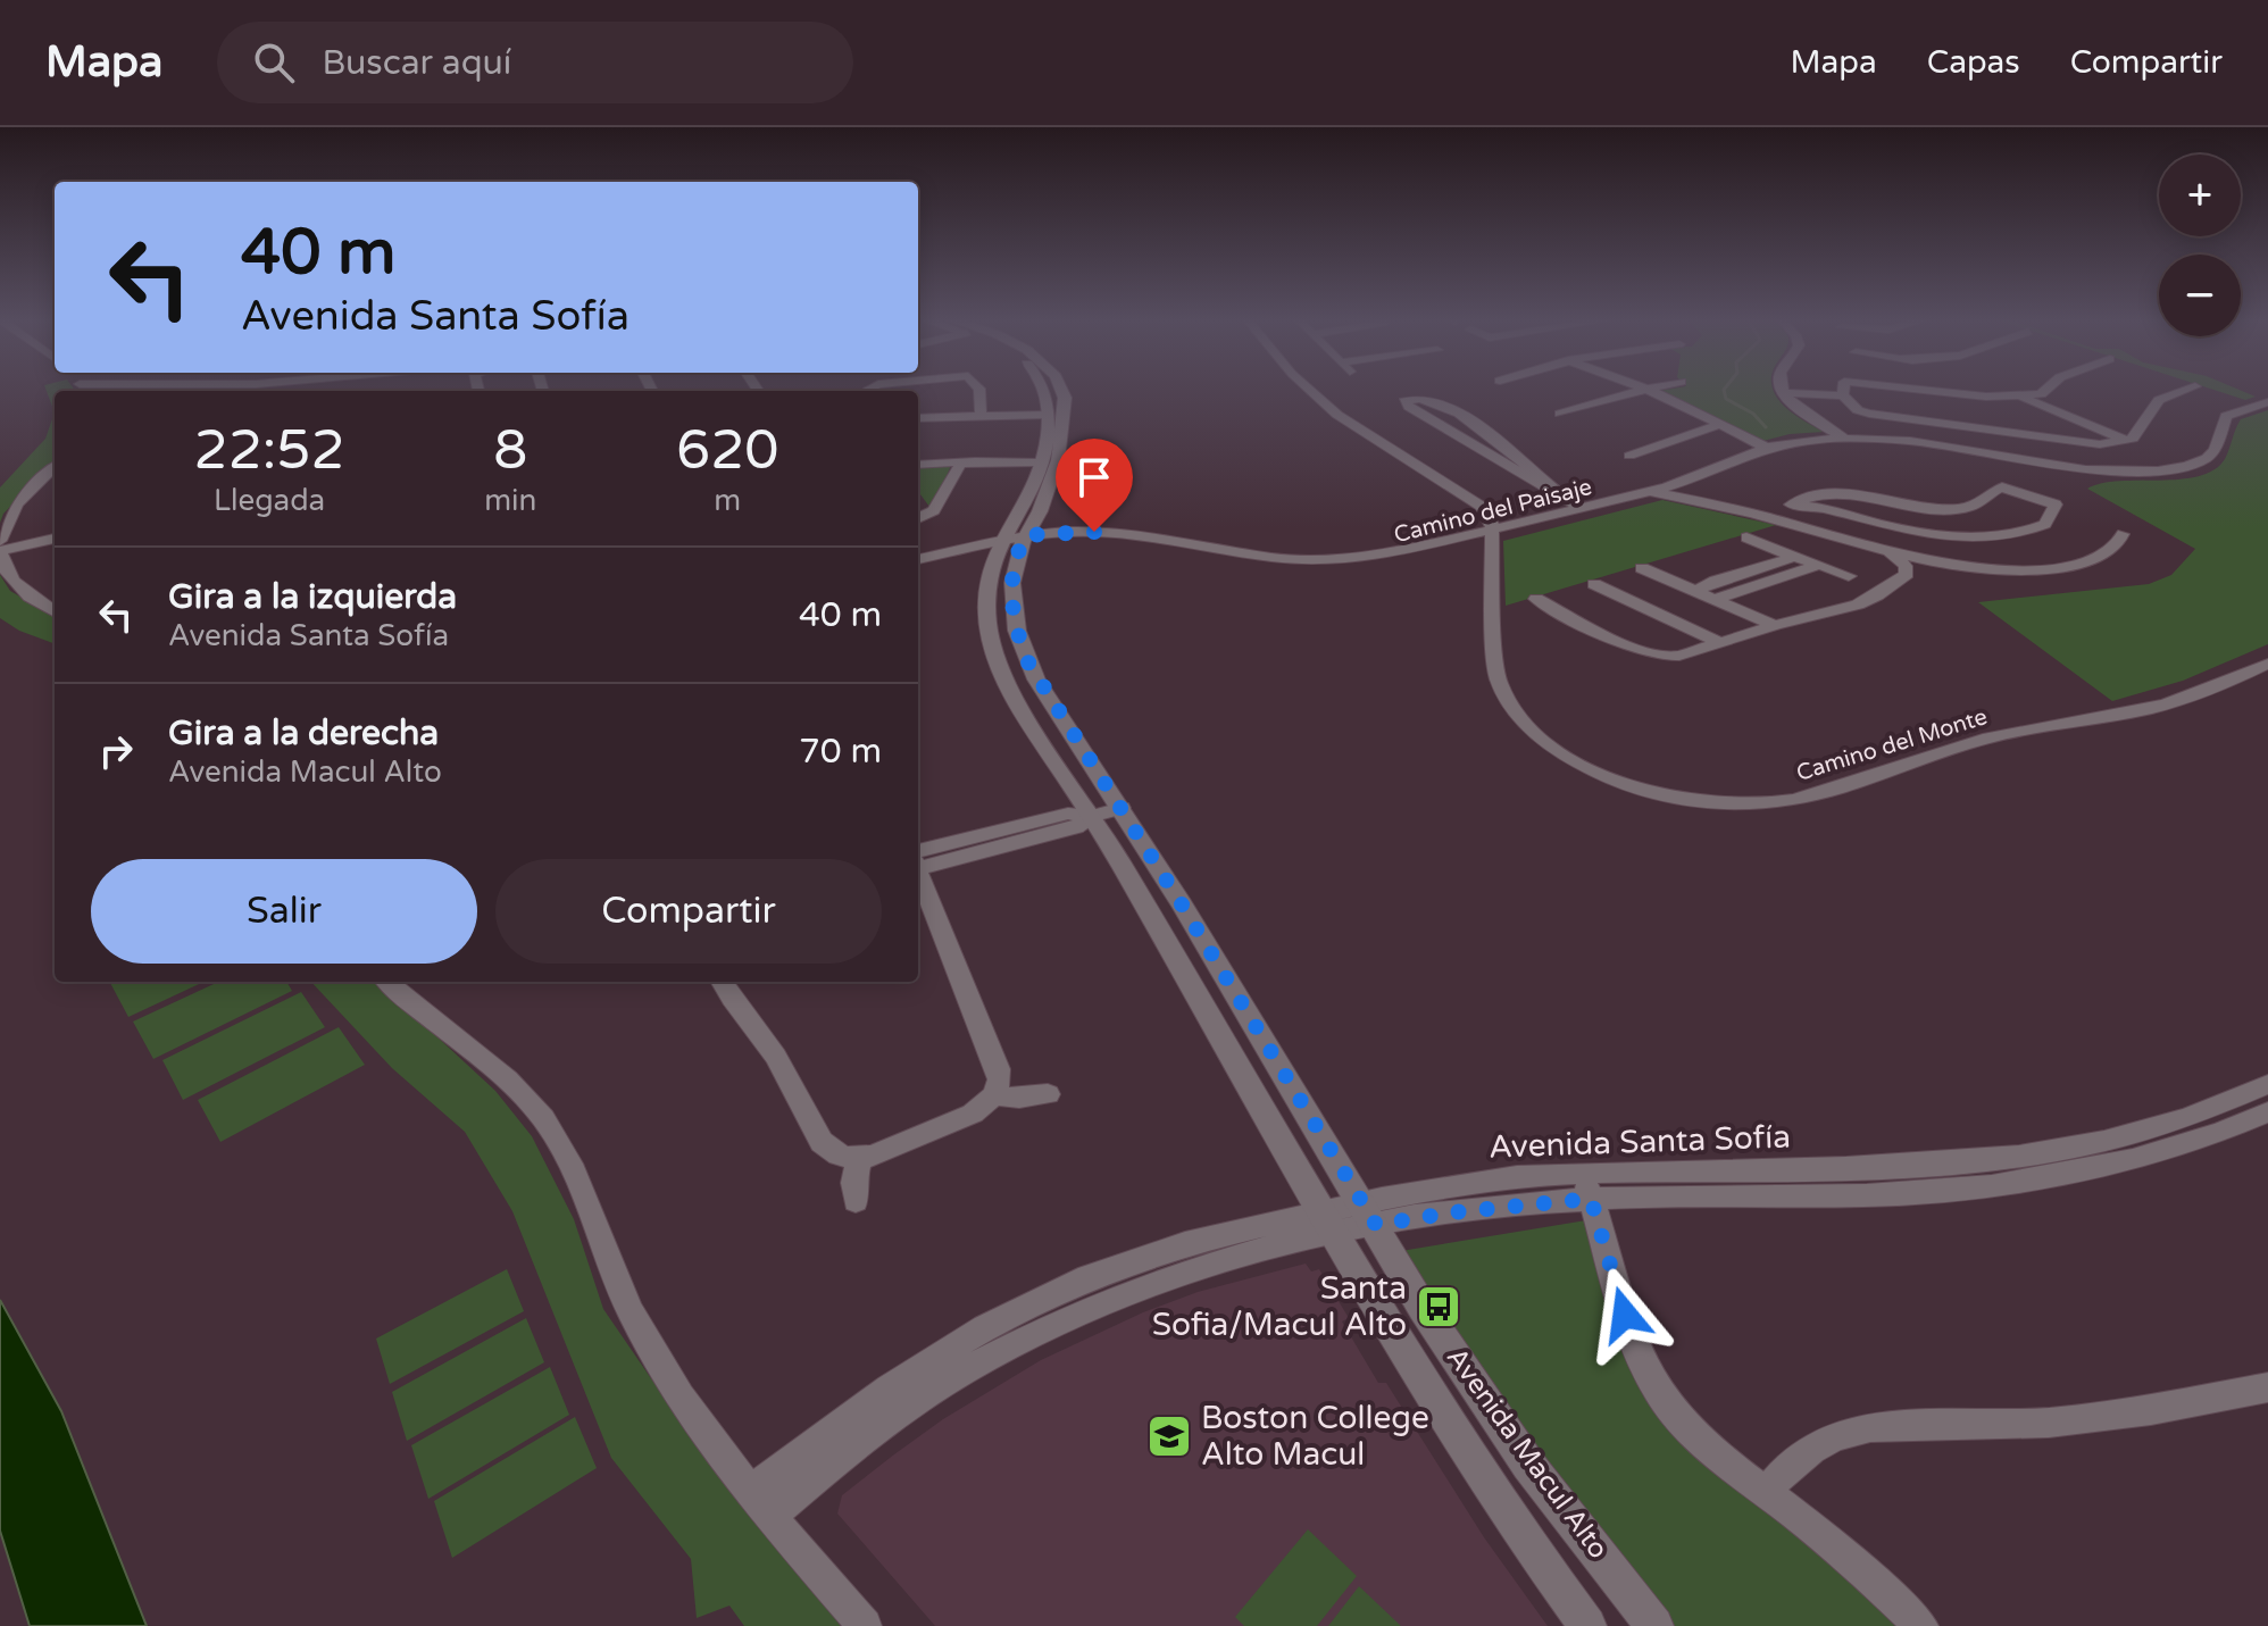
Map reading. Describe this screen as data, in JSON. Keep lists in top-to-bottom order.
{
  "streets": {
    "street": [
      "Camino del Paisaje",
      "Camino del Monte",
      "Avenida Santa Sofía",
      "Avenida Macul Alto"
    ]
  },
  "crossings": [
    ["Camino del Paisaje", "Camino del Monte"],
    ["Camino del Paisaje", "Avenida Macul Alto"],
    ["Avenida Santa Sofía", "Avenida Macul Alto"]
  ],
  "places": {
    "bus stop": ["Santa Sofia/Macul Alto"],
    "school or university": ["Boston College Alto Macul"]
  },
  "page": {
    "header": "Mapa",
    "search": "Buscar aquí",
    "nav": ["Mapa", "Capas", "Compartir"],
    "map_buttons": ["+", "−"],
    "turn": ["40 m", "Avenida Santa Sofía"],
    "eta": [
      "22:52",
      "Llegada",
      "8",
      "min",
      "620",
      "m"
    ],
    "list": [
      {
        "name": "Gira a la izquierda",
        "note": "Avenida Santa Sofía",
        "value": "40 m"
      },
      {
        "name": "Gira a la derecha",
        "note": "Avenida Macul Alto",
        "value": "70 m"
      }
    ],
    "buttons": ["Salir", "Compartir"]
  }
}
